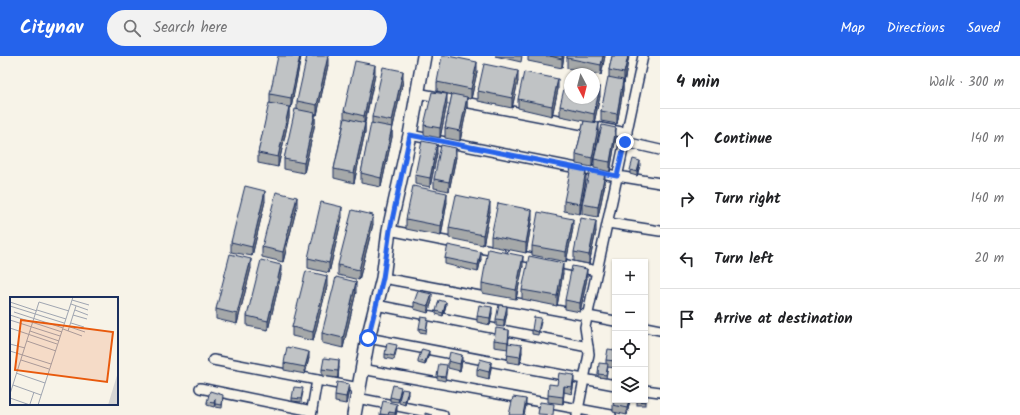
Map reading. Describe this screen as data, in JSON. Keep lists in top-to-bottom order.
{
  "north": "bottom",
  "page": {
    "header": "Citynav",
    "search": "Search here",
    "nav": ["Map", "Directions", "Saved"],
    "heading": ["4 min", "Walk · 300 m"],
    "list": [
      ["Continue", "140 m"],
      ["Turn right", "140 m"],
      ["Turn left", "20 m"],
      "Arrive at destination"
    ],
    "map_buttons": ["+", "−"]
  }
}
